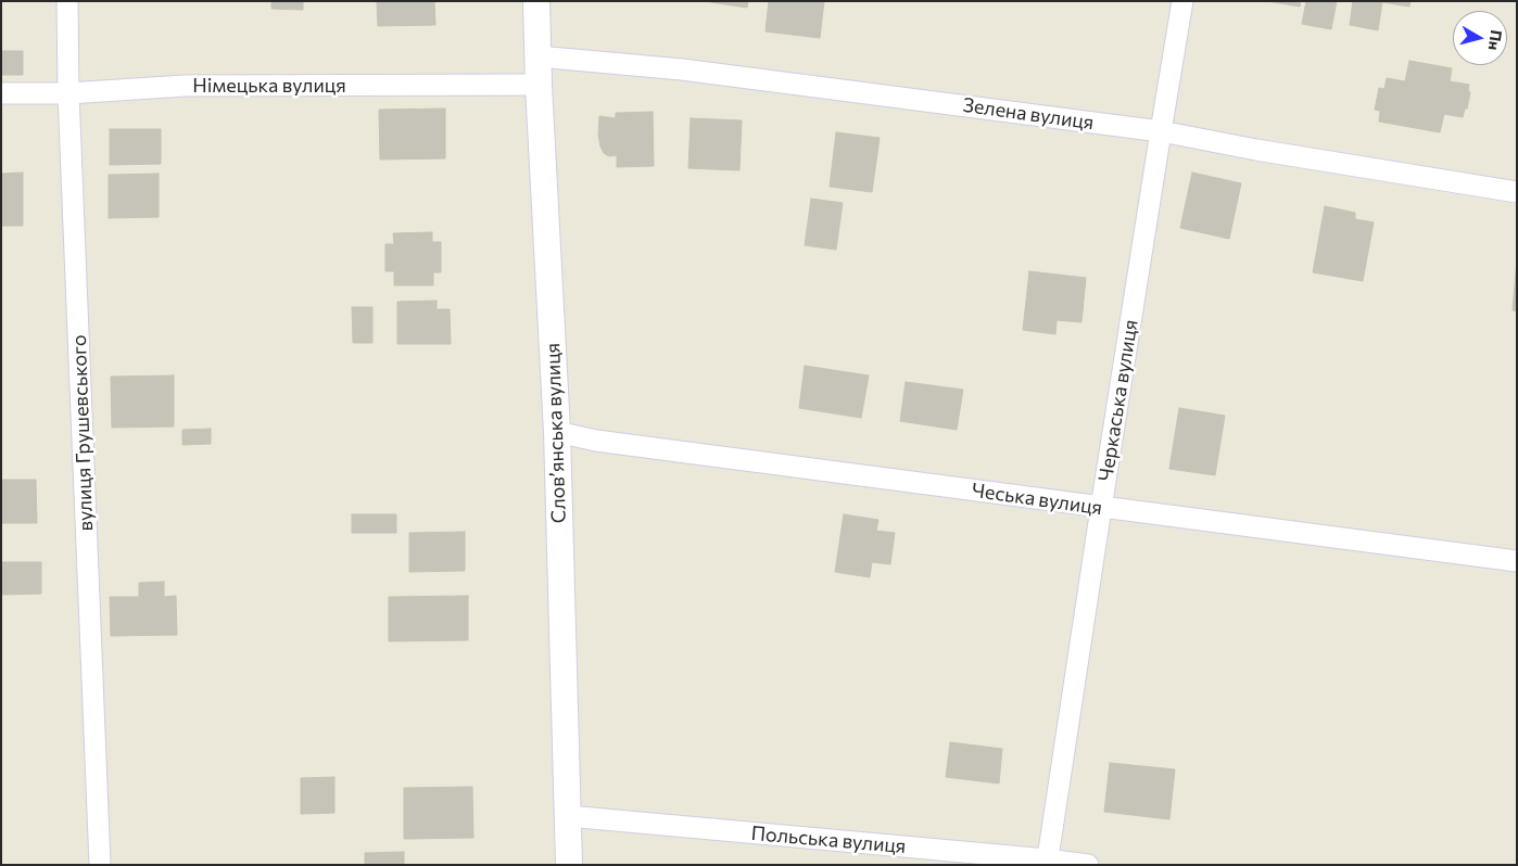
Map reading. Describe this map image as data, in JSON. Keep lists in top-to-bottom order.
{
  "streets": {
    "street": [
      "Німецька вулиця",
      "Зелена вулиця",
      "Черкаська вулиця",
      "вулиця Грушевського",
      "Словʼянська вулиця",
      "Чеська вулиця",
      "Польська вулиця"
    ]
  },
  "crossings": [
    ["Німецька вулиця", "вулиця Грушевського"],
    ["Німецька вулиця", "Словʼянська вулиця"],
    ["Зелена вулиця", "Черкаська вулиця"],
    ["Зелена вулиця", "Словʼянська вулиця"],
    ["Черкаська вулиця", "Чеська вулиця"],
    ["Черкаська вулиця", "Польська вулиця"],
    ["Словʼянська вулиця", "Чеська вулиця"],
    ["Словʼянська вулиця", "Польська вулиця"]
  ],
  "north": "right"
}
